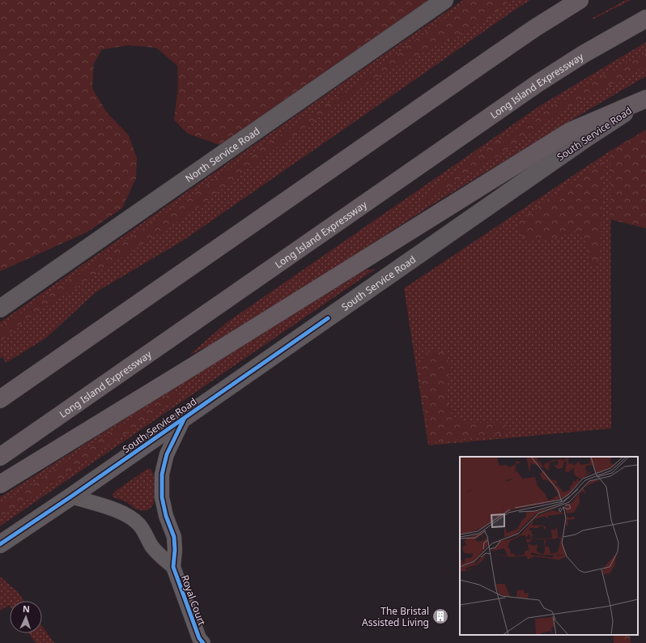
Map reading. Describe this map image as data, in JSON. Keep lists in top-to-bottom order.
{
  "streets": {
    "highway": ["Long Island Expressway"],
    "main road": ["South Service Road", "North Service Road"],
    "street": ["Royal Court"]
  },
  "places": {
    "building": ["The Bristal Assisted Living"]
  },
  "north": "top"
}
